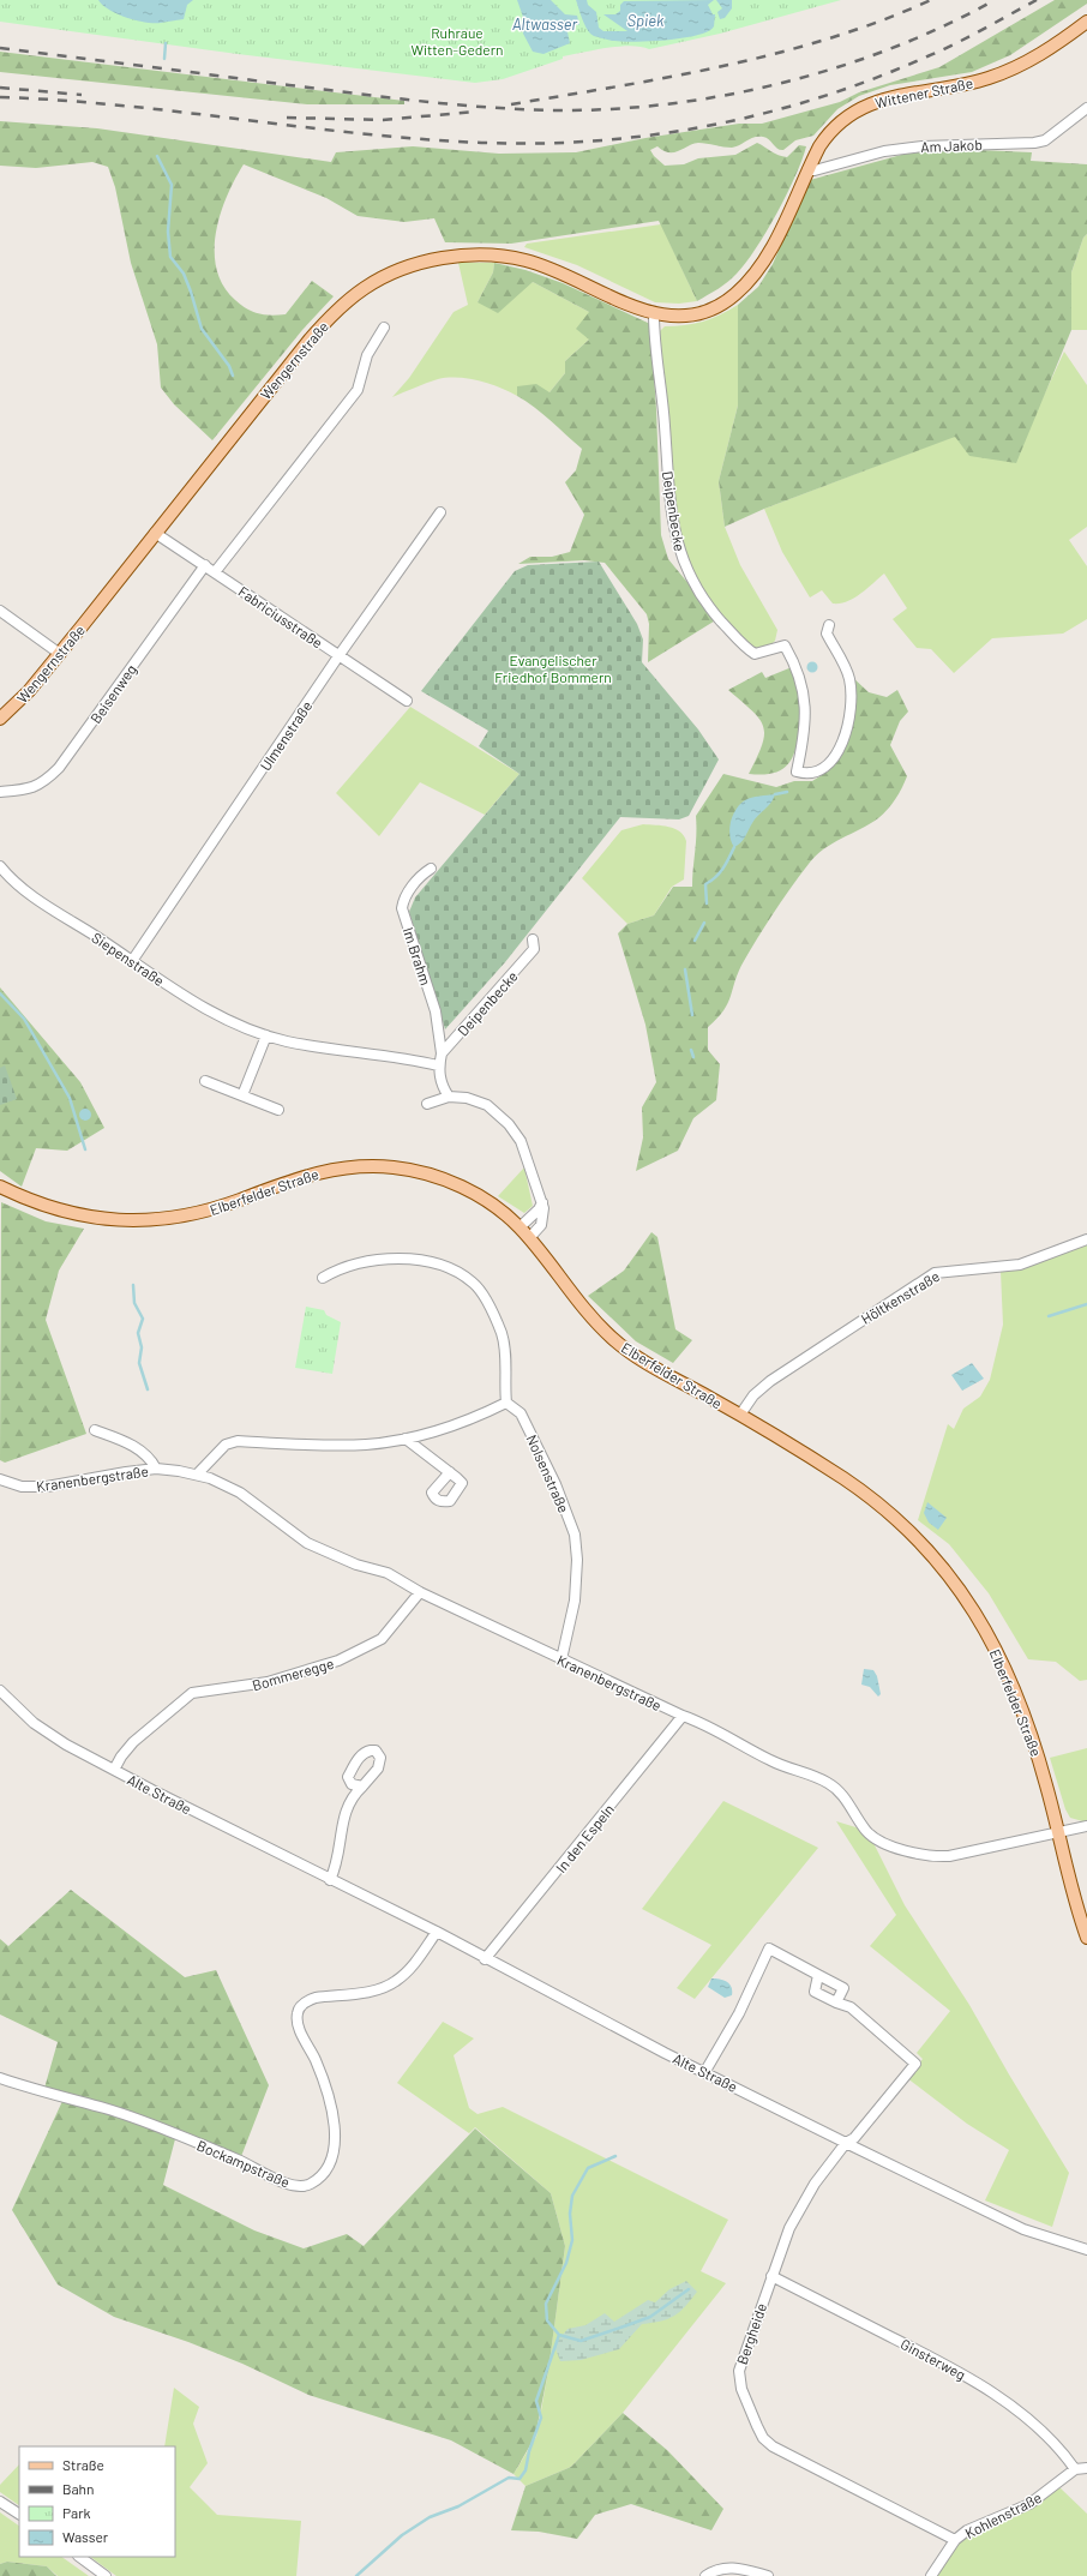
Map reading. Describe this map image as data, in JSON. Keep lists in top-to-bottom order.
{
  "streets": {
    "main road": ["Wittener Straße", "Wengernstraße", "Elberfelder Straße"],
    "street": [
      "Am Jakob",
      "Deipenbecke",
      "Fabriciusstraße",
      "Beisenweg",
      "Ulmenstraße",
      "Im Brahm",
      "Siepenstraße",
      "Höltkenstraße",
      "Nolsenstraße",
      "Kranenbergstraße",
      "Bommeregge",
      "Alte Straße",
      "In den Espeln",
      "Bockampstraße",
      "Bergheide",
      "Ginsterweg",
      "Kohlenstraße"
    ]
  },
  "crossings": [
    ["Wittener Straße", "Am Jakob"],
    ["Wittener Straße", "Wengernstraße"],
    ["Wengernstraße", "Deipenbecke"],
    ["Wengernstraße", "Fabriciusstraße"],
    ["Deipenbecke", "Im Brahm"],
    ["Deipenbecke", "Siepenstraße"],
    ["Fabriciusstraße", "Beisenweg"],
    ["Fabriciusstraße", "Ulmenstraße"],
    ["Ulmenstraße", "Siepenstraße"],
    ["Elberfelder Straße", "Höltkenstraße"],
    ["Elberfelder Straße", "Kranenbergstraße"],
    ["Nolsenstraße", "Kranenbergstraße"],
    ["Kranenbergstraße", "Bommeregge"],
    ["Kranenbergstraße", "In den Espeln"],
    ["Bommeregge", "Alte Straße"],
    ["Alte Straße", "In den Espeln"],
    ["Alte Straße", "Bockampstraße"],
    ["Alte Straße", "Bergheide"],
    ["Bergheide", "Ginsterweg"],
    ["Bergheide", "Kohlenstraße"],
    ["Ginsterweg", "Kohlenstraße"]
  ],
  "water": ["Spiek", "Altwasser"],
  "parks": ["Ruhraue Witten-Gedern", "Evangelischer Friedhof Bommern"],
  "legend": [
    "Straße",
    "Bahn",
    "Park",
    "Wasser"
  ]
}
